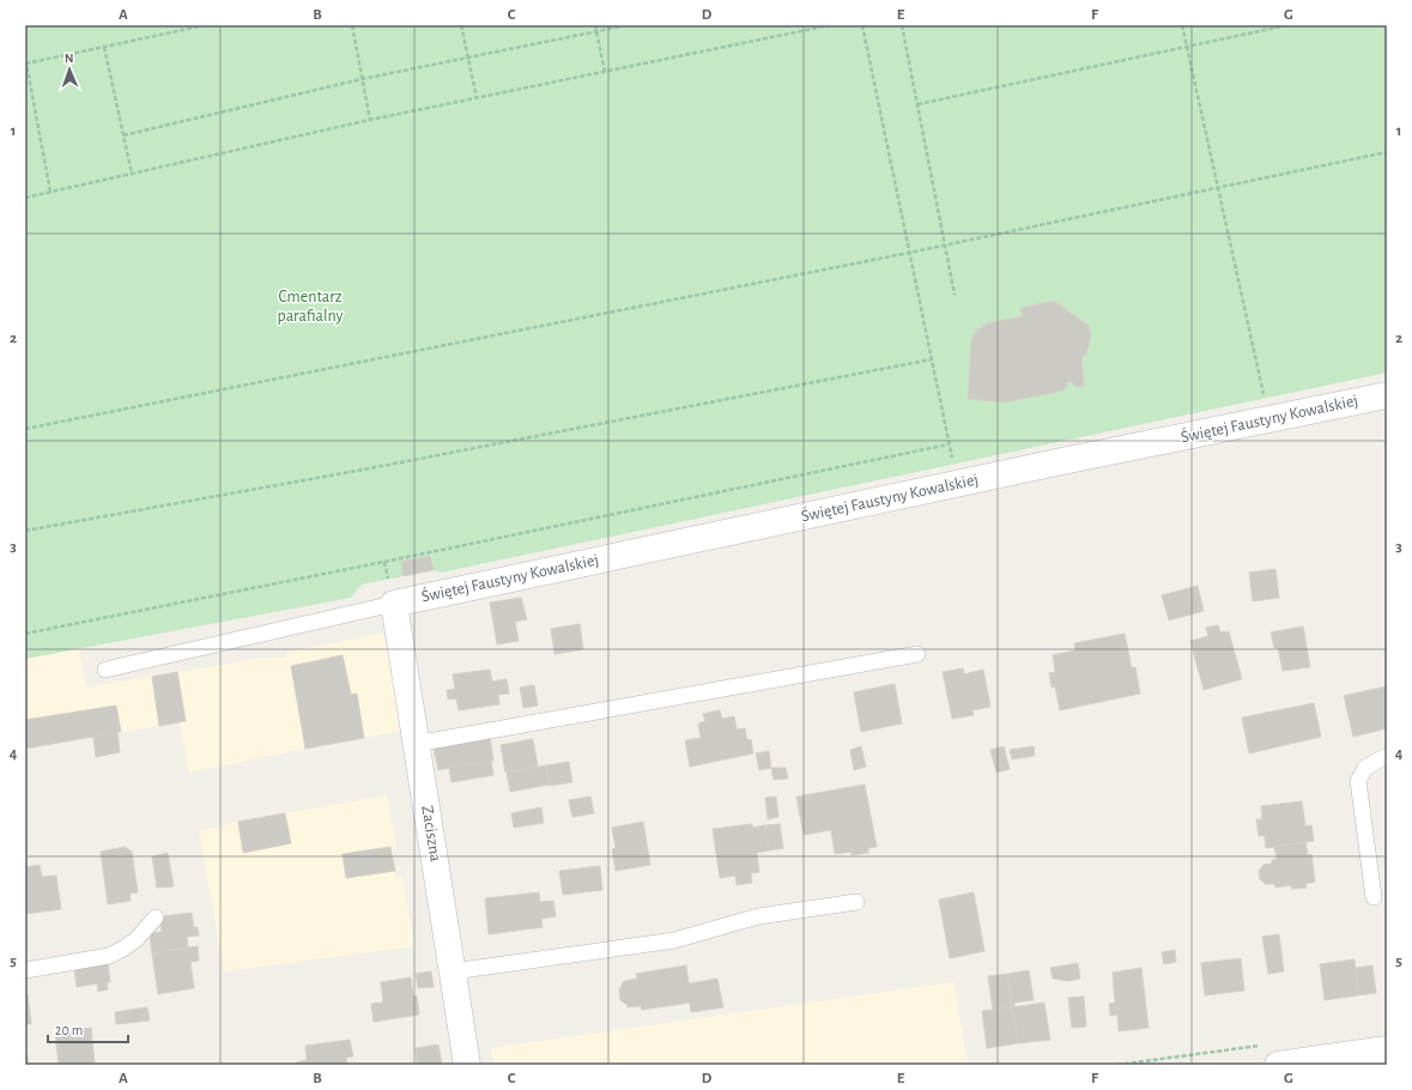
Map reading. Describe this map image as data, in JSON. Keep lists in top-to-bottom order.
{
  "streets": {
    "street": ["Świętej Faustyny Kowalskiej", "Zaciszna"]
  },
  "crossings": [
    ["Świętej Faustyny Kowalskiej", "Zaciszna"]
  ],
  "parks": ["Cmentarz parafialny"],
  "scale_bar": "20 m",
  "north": "top",
  "grid": {
    "columns": [
      "A",
      "B",
      "C",
      "D",
      "E",
      "F",
      "G"
    ],
    "rows": [
      "1",
      "2",
      "3",
      "4",
      "5"
    ]
  }
}
